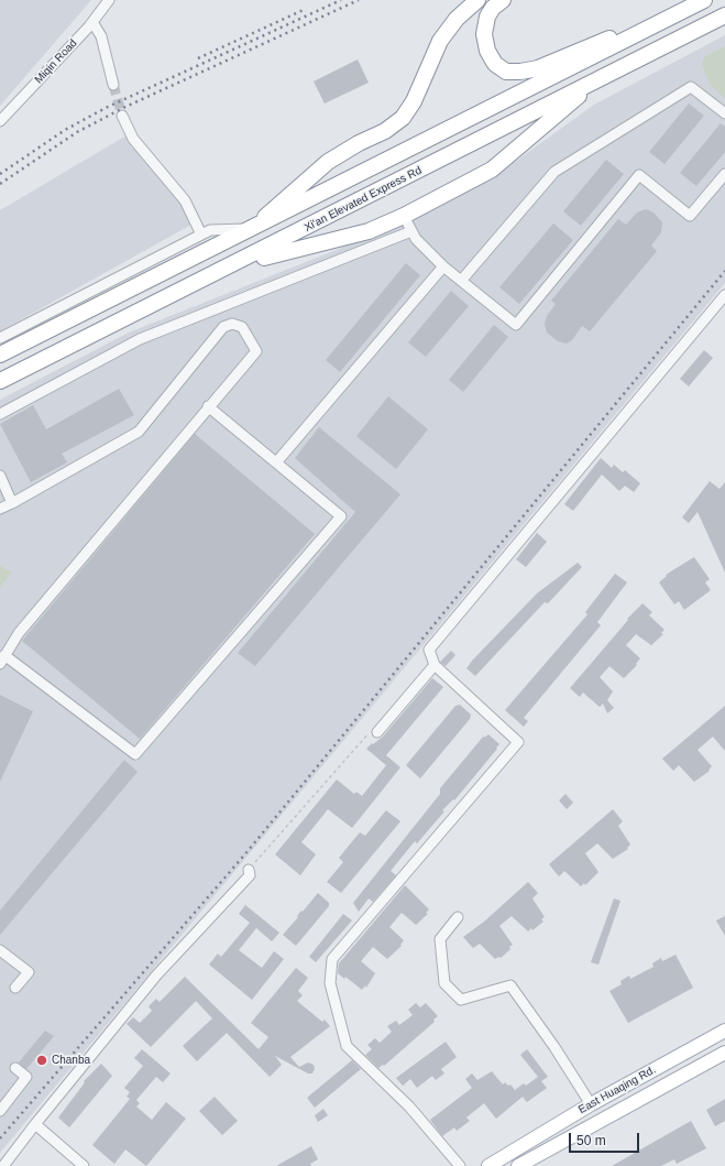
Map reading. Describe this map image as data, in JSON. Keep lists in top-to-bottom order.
{
  "streets": {
    "highway": ["Xi'an Elevated Express Rd"],
    "main road": ["East Huaqing Rd."],
    "street": ["Miqin Road"]
  },
  "places": ["Chanba"],
  "scale_bar": "50 m"
}
